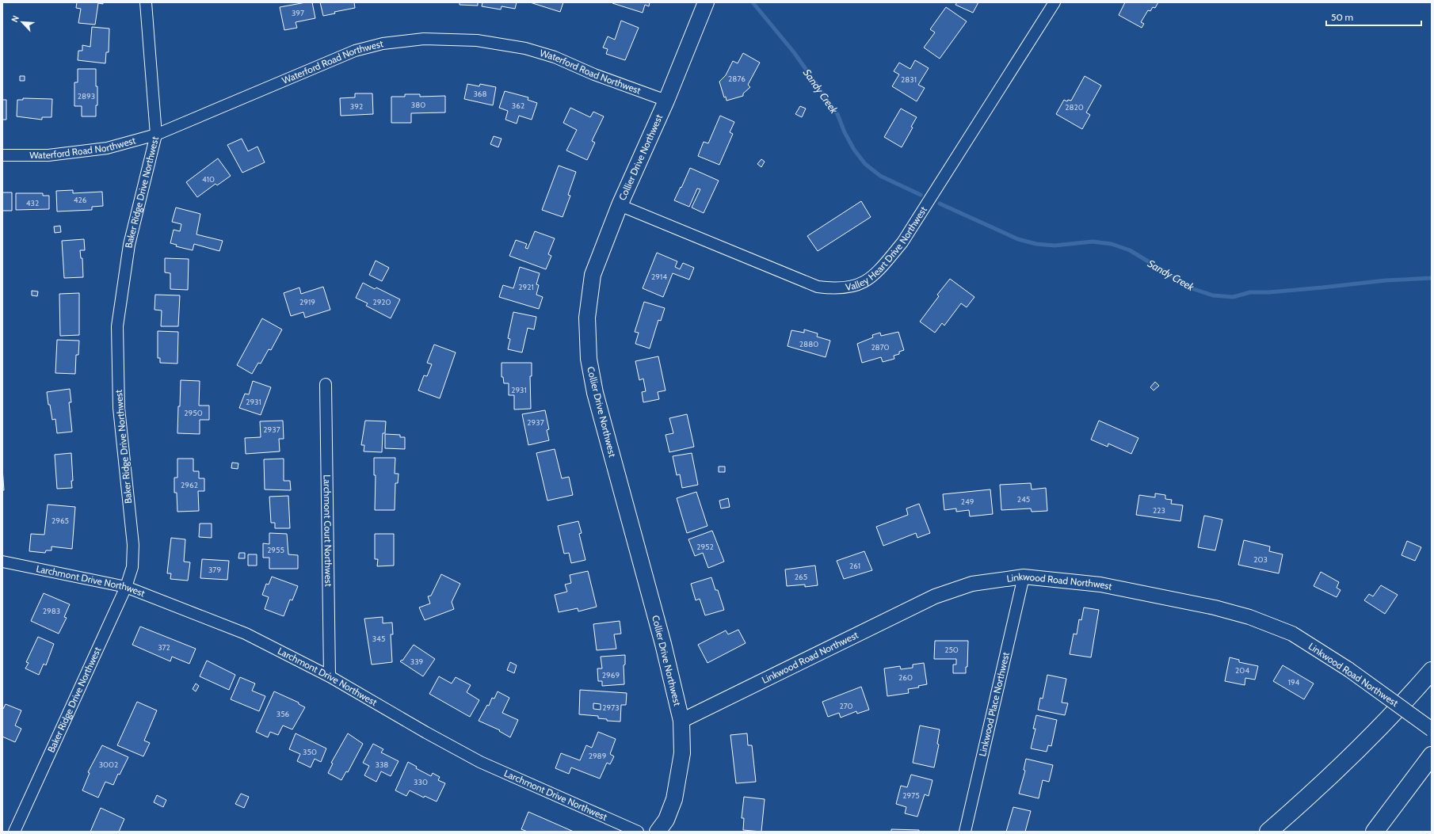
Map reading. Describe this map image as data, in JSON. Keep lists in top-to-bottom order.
{
  "streets": {
    "main road": ["Collier Drive Northwest"],
    "street": [
      "Waterford Road Northwest",
      "Baker Ridge Drive Northwest",
      "Valley Heart Drive Northwest",
      "Larchmont Court Northwest",
      "Larchmont Drive Northwest",
      "Linkwood Road Northwest",
      "Linkwood Place Northwest"
    ]
  },
  "crossings": [
    ["Waterford Road Northwest", "Collier Drive Northwest"],
    ["Waterford Road Northwest", "Baker Ridge Drive Northwest"],
    ["Collier Drive Northwest", "Valley Heart Drive Northwest"],
    ["Collier Drive Northwest", "Linkwood Road Northwest"],
    ["Baker Ridge Drive Northwest", "Larchmont Drive Northwest"],
    ["Larchmont Court Northwest", "Larchmont Drive Northwest"],
    ["Linkwood Road Northwest", "Linkwood Place Northwest"]
  ],
  "water": ["Sandy Creek"],
  "house_numbers": [
    "397",
    "2876",
    "2831",
    "368",
    "2893",
    "380",
    "362",
    "392",
    "2820",
    "410",
    "426",
    "432",
    "2914",
    "2921",
    "2919",
    "2920",
    "2880",
    "2870",
    "2931",
    "2931",
    "2950",
    "2937",
    "2937",
    "2962",
    "245",
    "249",
    "223",
    "2965",
    "2952",
    "2955",
    "203",
    "261",
    "379",
    "265",
    "2983",
    "345",
    "372",
    "250",
    "339",
    "204",
    "2969",
    "260",
    "194",
    "270",
    "2973",
    "356",
    "350",
    "2989",
    "3002",
    "338",
    "330",
    "2975"
  ],
  "scale_bar": "50 m",
  "north": "top left"
}
